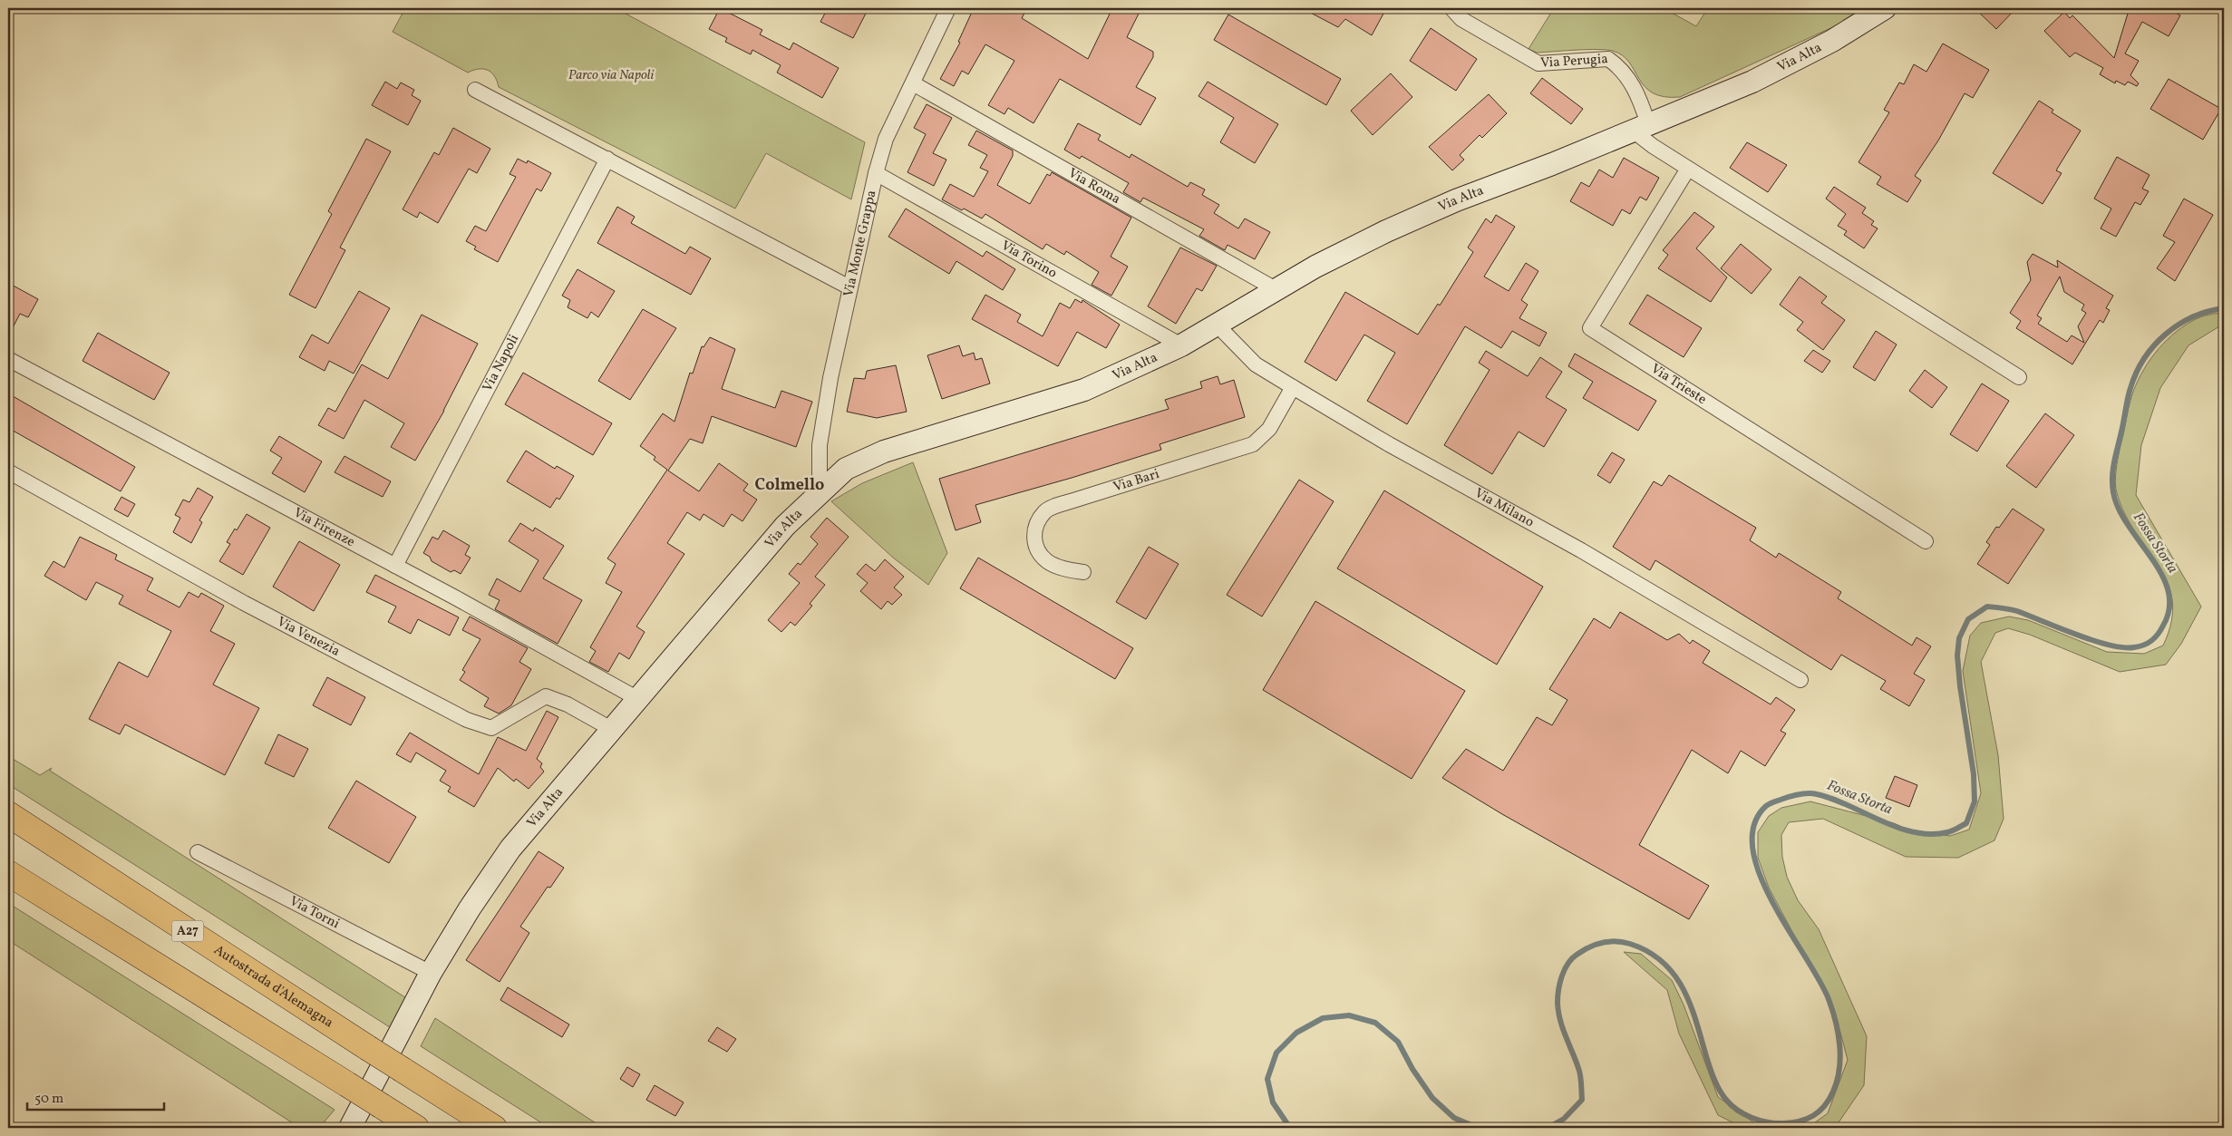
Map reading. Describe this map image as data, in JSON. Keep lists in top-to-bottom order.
{
  "streets": {
    "highway": ["A27", "Autostrada d'Alemagna"],
    "main road": ["Via Alta"],
    "street": [
      "Via Perugia",
      "Via Roma",
      "Via Monte Grappa",
      "Via Torino",
      "Via Napoli",
      "Via Trieste",
      "Via Bari",
      "Via Milano",
      "Via Firenze",
      "Via Venezia",
      "Via Torni"
    ]
  },
  "crossings": [
    ["Via Alta", "Via Perugia"],
    ["Via Alta", "Via Roma"],
    ["Via Alta", "Via Monte Grappa"],
    ["Via Alta", "Via Torino"],
    ["Via Alta", "Via Milano"],
    ["Via Alta", "Via Firenze"],
    ["Via Alta", "Via Venezia"],
    ["Via Alta", "Via Torni"],
    ["Via Roma", "Via Monte Grappa"],
    ["Via Monte Grappa", "Via Torino"],
    ["Via Napoli", "Via Firenze"],
    ["Via Bari", "Via Milano"]
  ],
  "districts": ["Colmello"],
  "water": ["Fossa Storta"],
  "parks": ["Parco via Napoli"],
  "scale_bar": "50 m"
}
